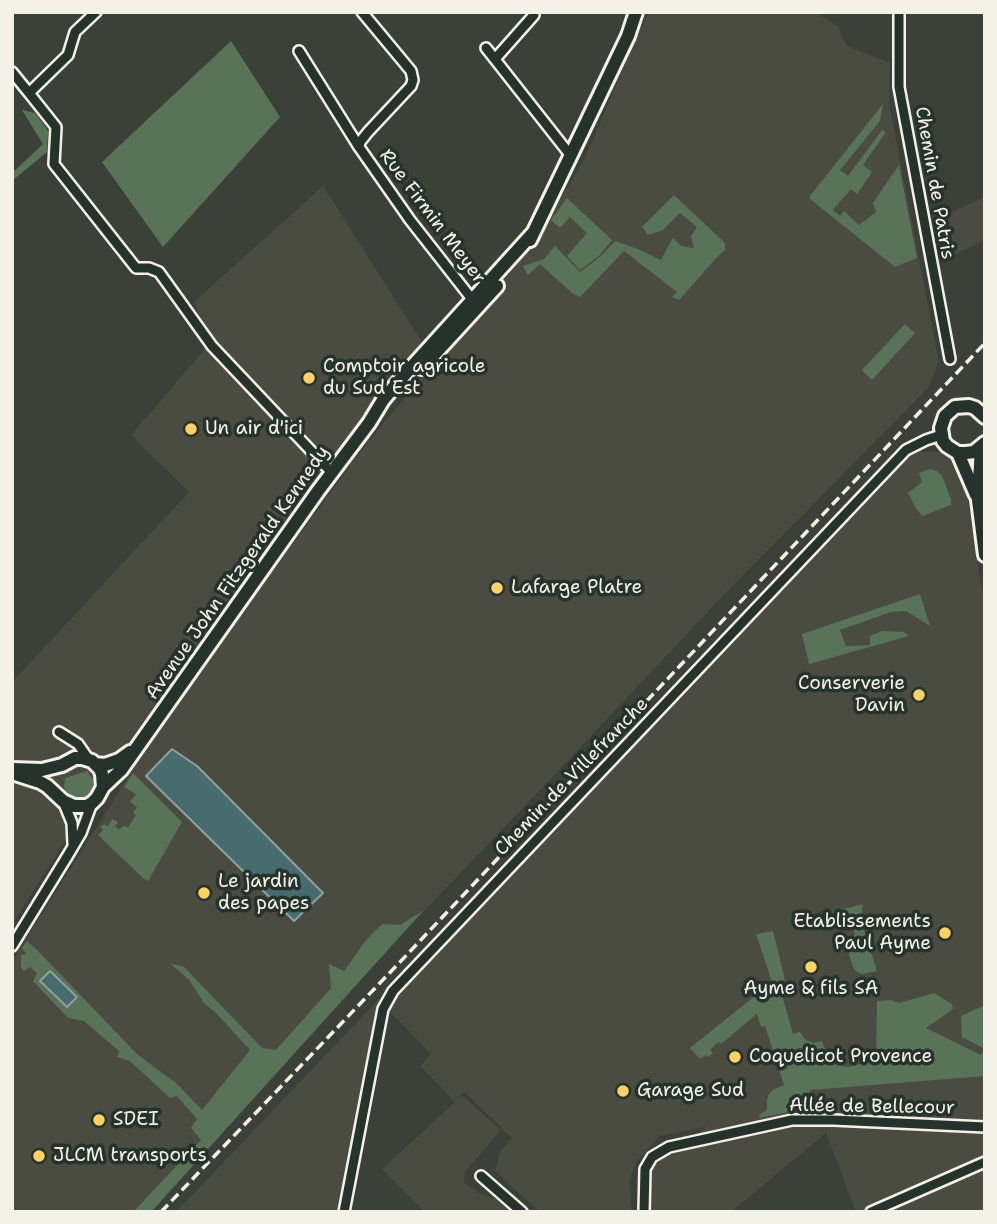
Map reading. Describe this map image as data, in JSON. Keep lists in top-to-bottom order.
{
  "streets": {
    "street": [
      "Chemin de Patris",
      "Rue Firmin Meyer",
      "Avenue John Fitzgerald Kennedy",
      "Chemin de Villefranche",
      "Allée de Bellecour"
    ]
  },
  "crossings": [
    ["Rue Firmin Meyer", "Avenue John Fitzgerald Kennedy"]
  ],
  "places": [
    "Comptoir agricole du Sud Est",
    "Un air d'ici",
    "Lafarge Platre",
    "Conserverie Davin",
    "Le jardin des papes",
    "Etablissements Paul Ayme",
    "Ayme & fils SA",
    "Coquelicot Provence",
    "Garage Sud",
    "SDEI",
    "JLCM transports"
  ]
}
